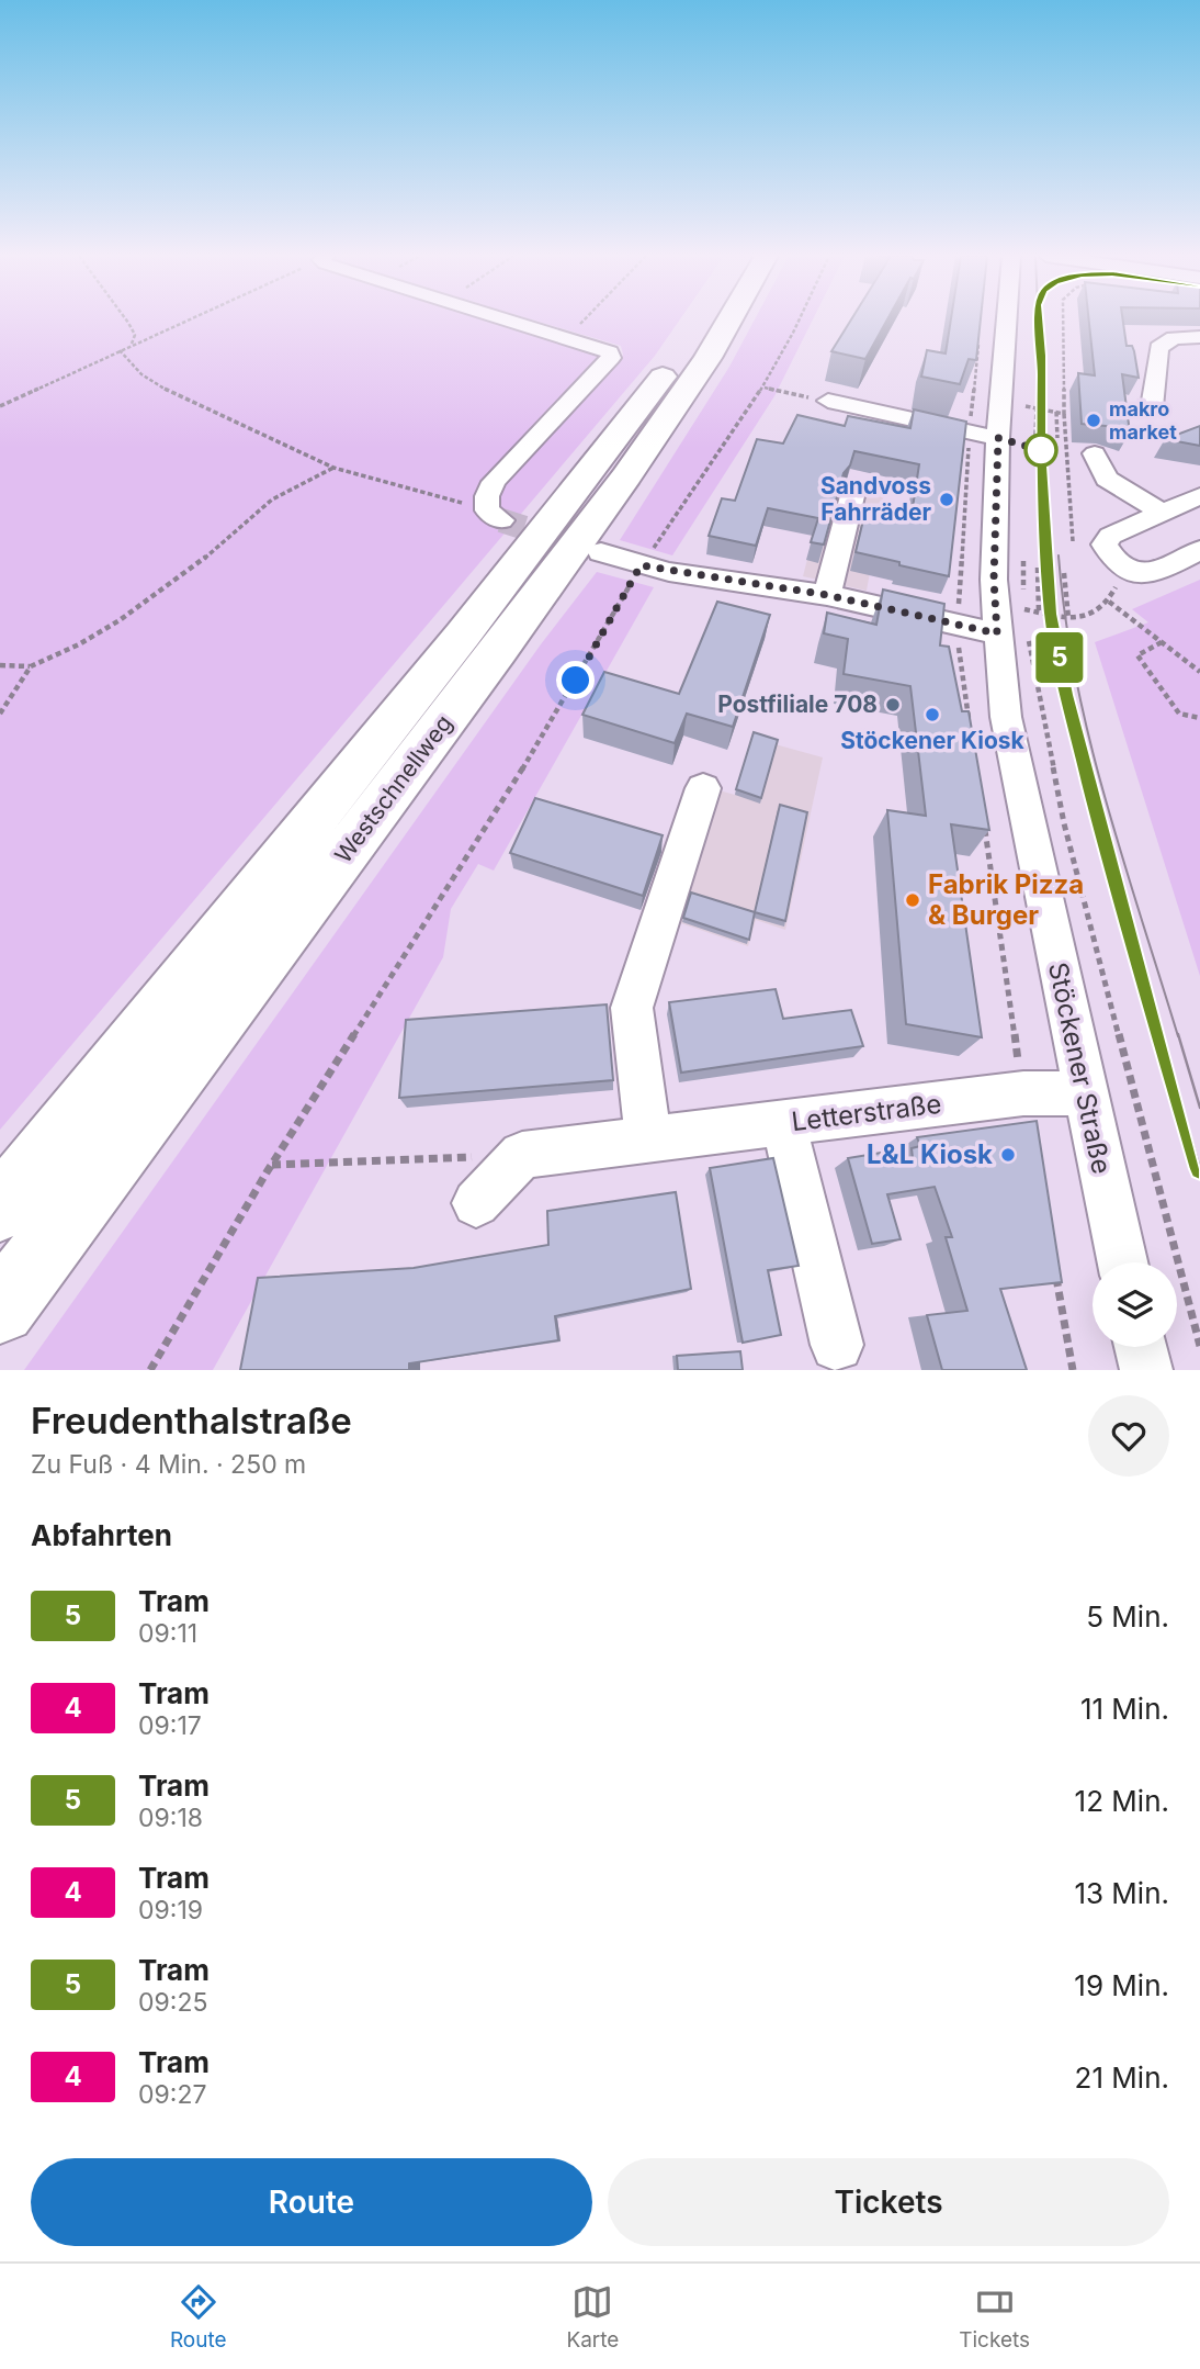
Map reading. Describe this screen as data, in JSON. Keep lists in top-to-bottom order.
{
  "streets": {
    "highway": ["Westschnellweg"],
    "street": ["Stöckener Straße", "Letterstraße"]
  },
  "crossings": [
    ["Stöckener Straße", "Letterstraße"]
  ],
  "places": [
    "makro market",
    "Sandvoss Fahrräder",
    "Postfiliale 708",
    "Stöckener Kiosk",
    "Fabrik Pizza & Burger",
    "L&L Kiosk"
  ],
  "lines": ["tram line 5"],
  "page": {
    "on_map": "5",
    "heading": [
      ["Freudenthalstraße", "Zu Fuß · 4 Min. · 250 m"],
      "Abfahrten"
    ],
    "list": [
      {
        "mark": "5",
        "name": "Tram",
        "note": "09:11",
        "value": "5 Min."
      },
      {
        "mark": "4",
        "name": "Tram",
        "note": "09:17",
        "value": "11 Min."
      },
      {
        "mark": "5",
        "name": "Tram",
        "note": "09:18",
        "value": "12 Min."
      },
      {
        "mark": "4",
        "name": "Tram",
        "note": "09:19",
        "value": "13 Min."
      },
      {
        "mark": "5",
        "name": "Tram",
        "note": "09:25",
        "value": "19 Min."
      },
      {
        "mark": "4",
        "name": "Tram",
        "note": "09:27",
        "value": "21 Min."
      }
    ],
    "buttons": ["Route", "Tickets"],
    "tabs": ["Route", "Karte", "Tickets"]
  }
}
